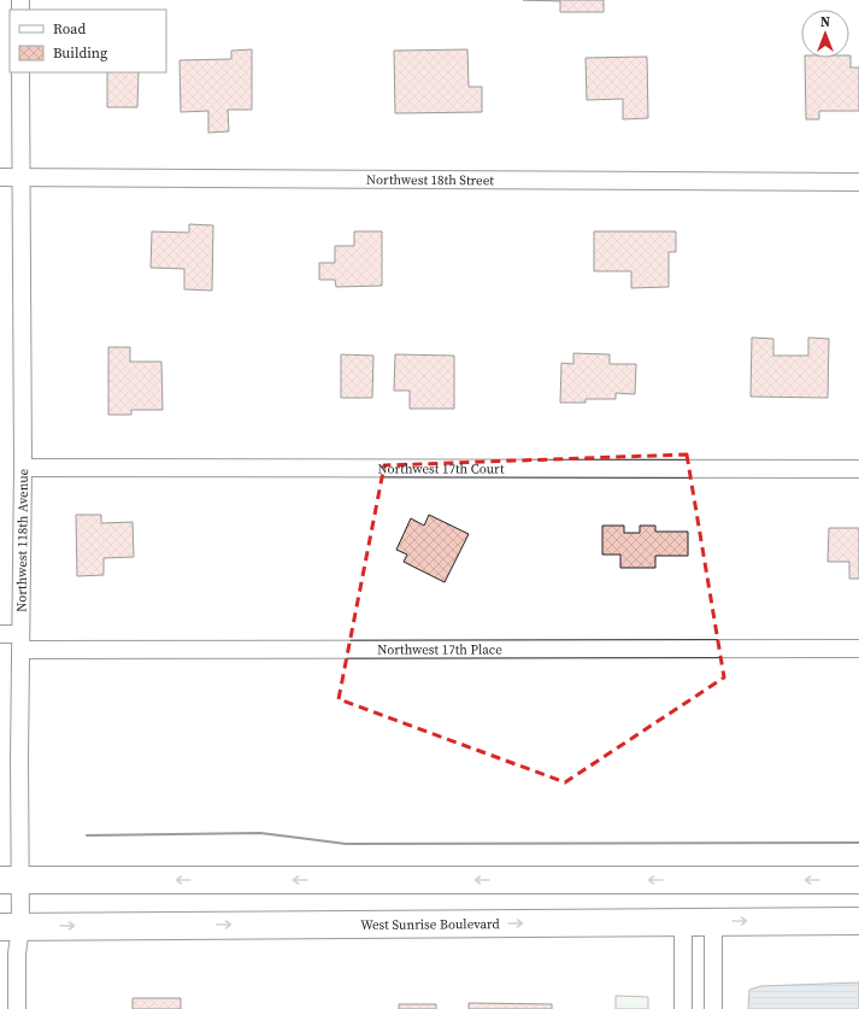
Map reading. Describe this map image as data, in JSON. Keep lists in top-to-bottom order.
{
  "streets": {
    "highway": ["West Sunrise Boulevard"],
    "street": [
      "Northwest 18th Street",
      "Northwest 17th Court",
      "Northwest 118th Avenue",
      "Northwest 17th Place"
    ]
  },
  "crossings": [
    ["Northwest 18th Street", "Northwest 118th Avenue"],
    ["Northwest 17th Court", "Northwest 118th Avenue"],
    ["Northwest 118th Avenue", "Northwest 17th Place"],
    ["Northwest 118th Avenue", "West Sunrise Boulevard"]
  ],
  "legend": ["Road", "Building"],
  "north": "top"
}
